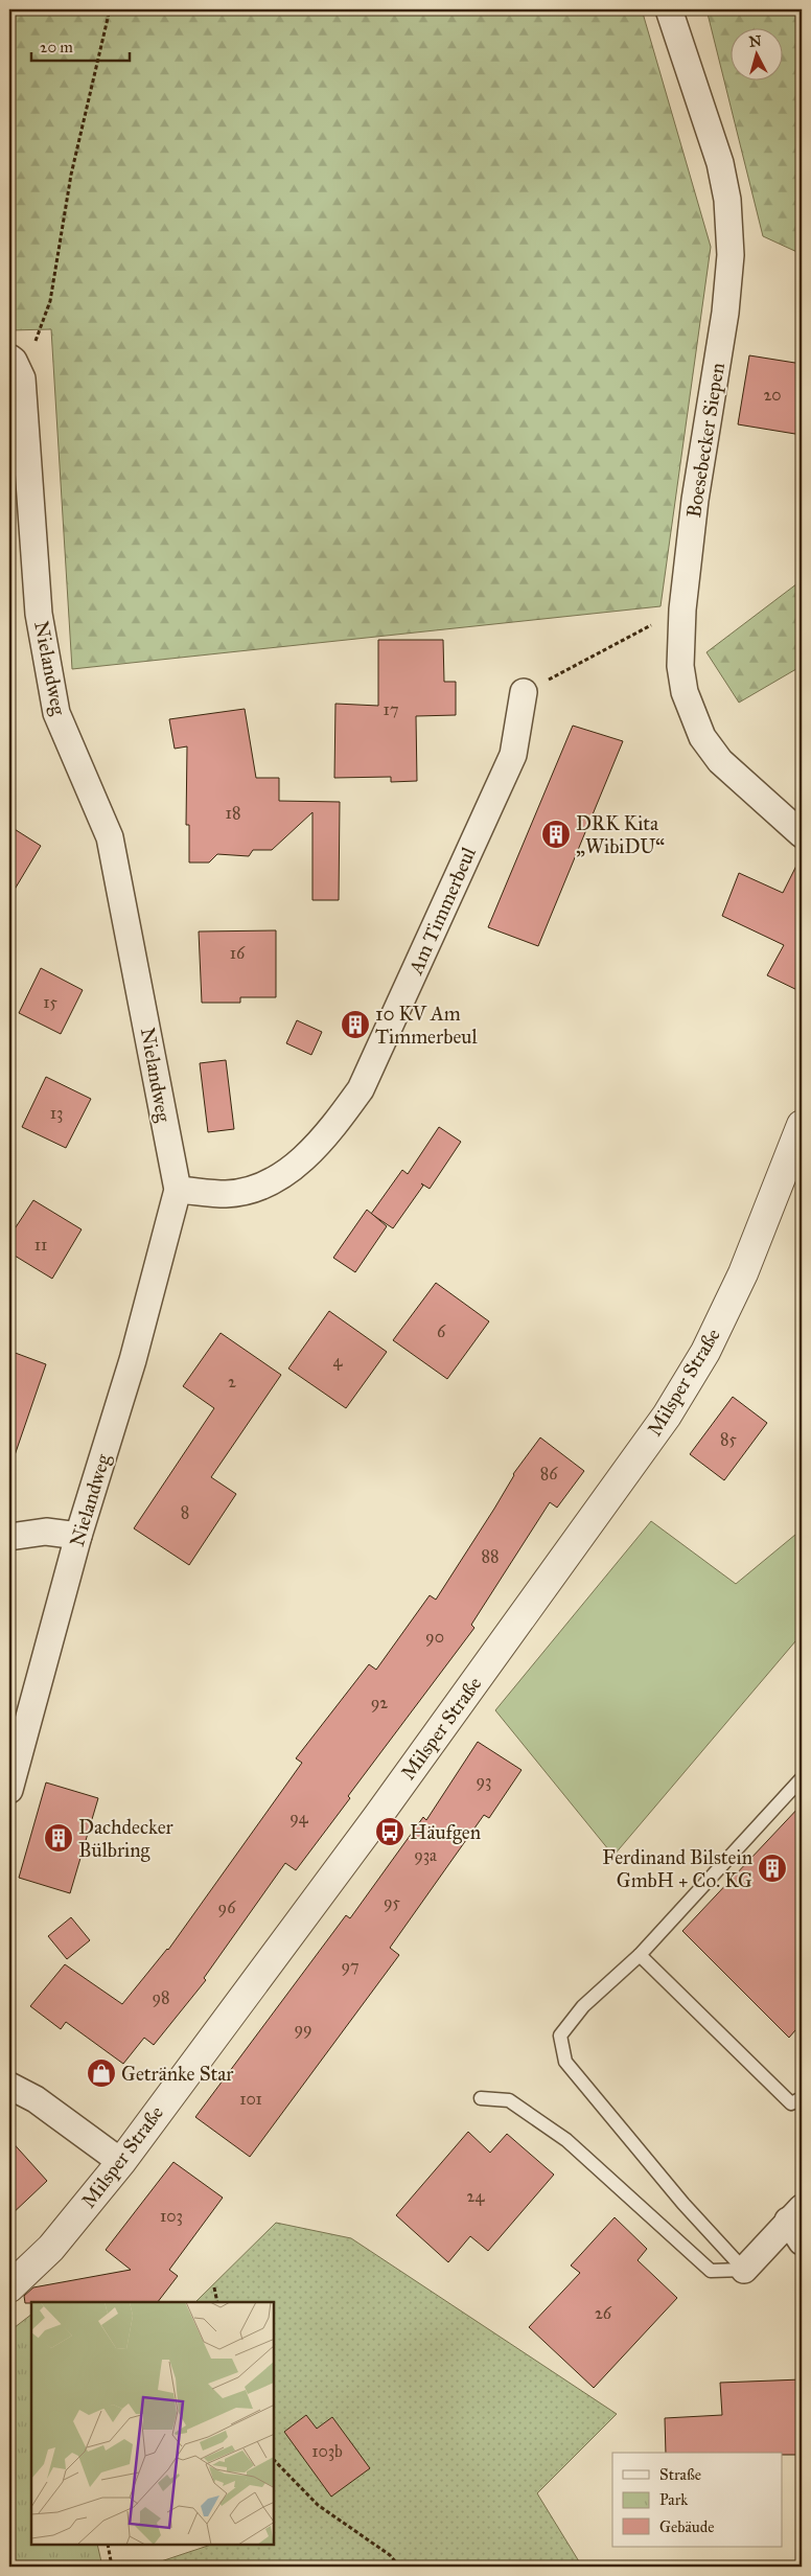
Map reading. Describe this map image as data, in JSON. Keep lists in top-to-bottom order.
{
  "streets": {
    "street": [
      "Boesebecker Siepen",
      "Nielandweg",
      "Am Timmerbeul",
      "Milsper Straße"
    ]
  },
  "crossings": [
    ["Nielandweg", "Am Timmerbeul"]
  ],
  "places": {
    "building": [
      "DRK Kita „WibiDU“",
      "10 KV Am Timmerbeul",
      "Dachdecker Bülbring",
      "Ferdinand Bilstein GmbH + Co. KG"
    ],
    "bus stop": ["Häufgen"],
    "shop": ["Getränke Star"]
  },
  "house_numbers": [
    "20",
    "17",
    "18",
    "16",
    "15",
    "13",
    "11",
    "6",
    "4",
    "2",
    "85",
    "86",
    "8",
    "88",
    "90",
    "92",
    "93",
    "94",
    "93a",
    "95",
    "96",
    "97",
    "98",
    "99",
    "101",
    "24",
    "103",
    "26",
    "103b"
  ],
  "legend": ["Straße", "Park", "Gebäude"],
  "scale_bar": "20 m",
  "north": "top"
}
